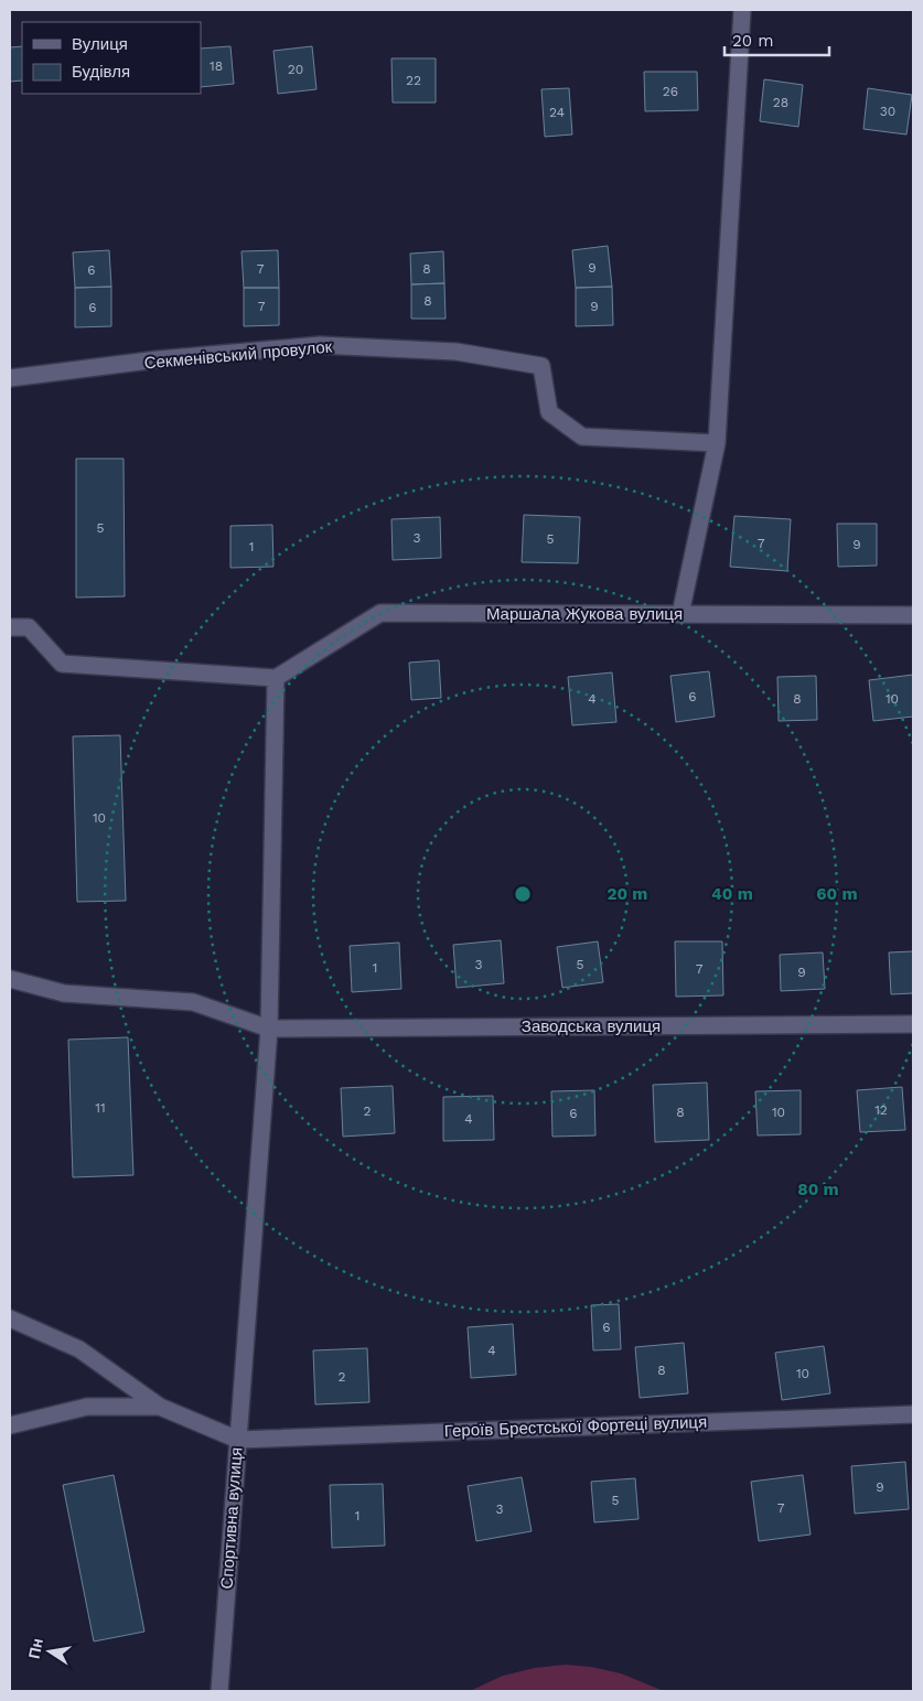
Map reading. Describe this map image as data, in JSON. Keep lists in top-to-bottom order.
{
  "streets": {
    "street": [
      "Секменівський провулок",
      "Маршала Жукова вулиця",
      "Заводська вулиця",
      "Героїв Брестської Фортеці вулиця",
      "Спортивна вулиця"
    ]
  },
  "crossings": [
    ["Героїв Брестської Фортеці вулиця", "Спортивна вулиця"]
  ],
  "house_numbers": [
    "18",
    "20",
    "22",
    "26",
    "28",
    "30",
    "24",
    "9",
    "7",
    "8",
    "6",
    "8",
    "7",
    "9",
    "6",
    "5",
    "3",
    "5",
    "7",
    "9",
    "1",
    "6",
    "4",
    "8",
    "10",
    "10",
    "3",
    "5",
    "1",
    "7",
    "9",
    "11",
    "12",
    "2",
    "8",
    "10",
    "6",
    "4",
    "6",
    "4",
    "8",
    "10",
    "2",
    "9",
    "5",
    "7",
    "3",
    "1"
  ],
  "legend": ["Вулиця", "Будівля"],
  "scale_bar": "20 m",
  "north": "left",
  "rings": [
    "20 m",
    "40 m",
    "60 m",
    "80 m"
  ]
}
